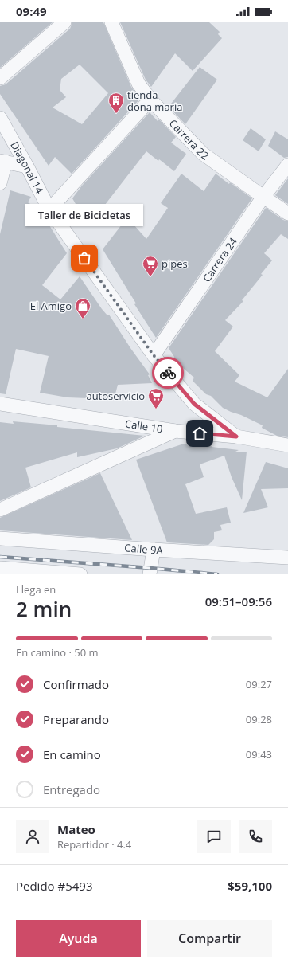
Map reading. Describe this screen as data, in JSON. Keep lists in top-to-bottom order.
{
  "streets": {
    "street": [
      "Carrera 22",
      "Diagonal 14",
      "Carrera 24",
      "Calle 10",
      "Calle 9A"
    ]
  },
  "crossings": [
    ["Carrera 22", "Carrera 24"],
    ["Diagonal 14", "Carrera 24"],
    ["Diagonal 14", "Calle 10"]
  ],
  "places": {
    "building": ["tienda doña maria"],
    "other": ["Taller de Bicicletas"],
    "supermarket": ["pipes", "autoservicio"],
    "shop": ["El Amigo"]
  },
  "page": {
    "status": "09:49",
    "bubble": "Taller de Bicicletas",
    "heading": ["2 min", "Llega en", "09:51–09:56"],
    "panel": [
      "Mateo",
      "Repartidor · 4.4",
      "Pedido #5493",
      "$59,100"
    ],
    "bar": "En camino · 50 m",
    "list": [
      ["Confirmado", "09:27"],
      ["Preparando", "09:28"],
      ["En camino", "09:43"],
      "Entregado"
    ],
    "buttons": ["Ayuda", "Compartir"]
  }
}
